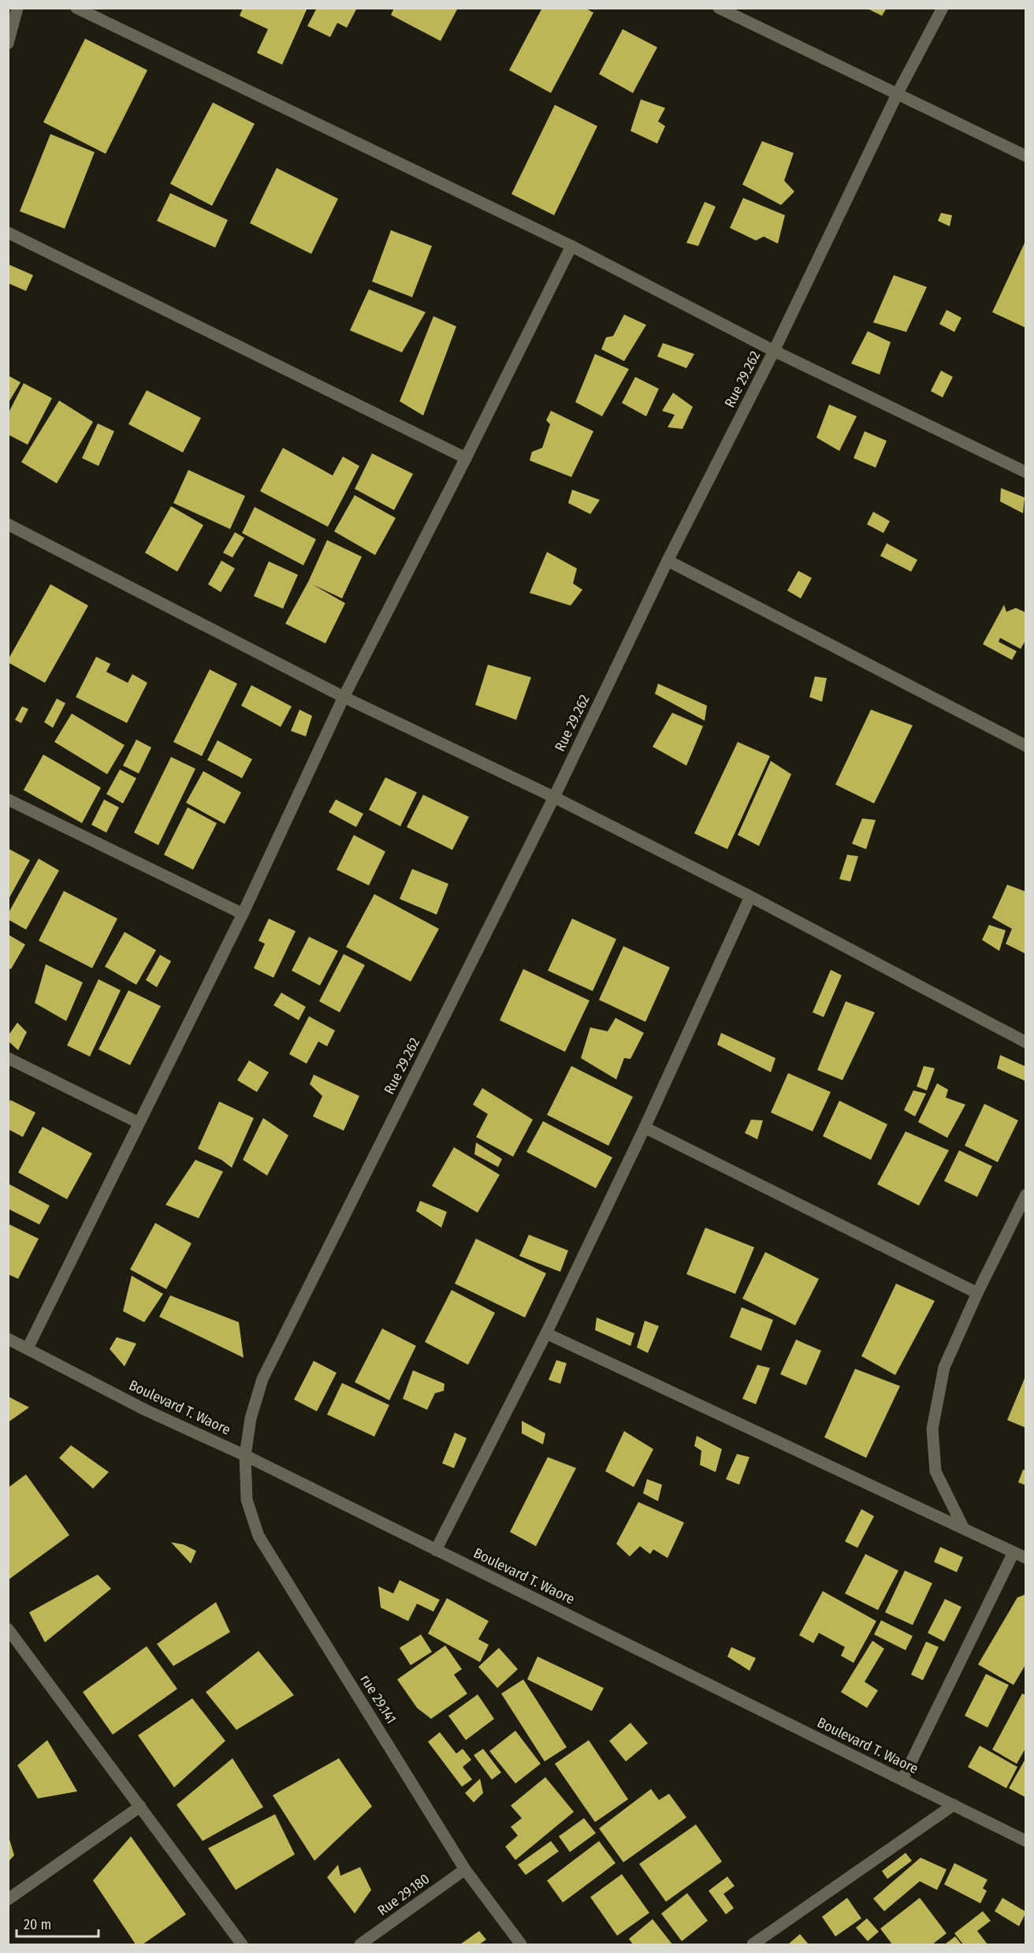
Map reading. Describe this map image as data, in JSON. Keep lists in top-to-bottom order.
{
  "streets": {
    "street": [
      "Rue 29.262",
      "Boulevard T. Waore",
      "rue 29.141",
      "Rue 29.180"
    ]
  },
  "crossings": [
    ["Rue 29.262", "Boulevard T. Waore"],
    ["Rue 29.262", "rue 29.141"],
    ["Boulevard T. Waore", "rue 29.141"],
    ["rue 29.141", "Rue 29.180"]
  ],
  "scale_bar": "20 m"
}
